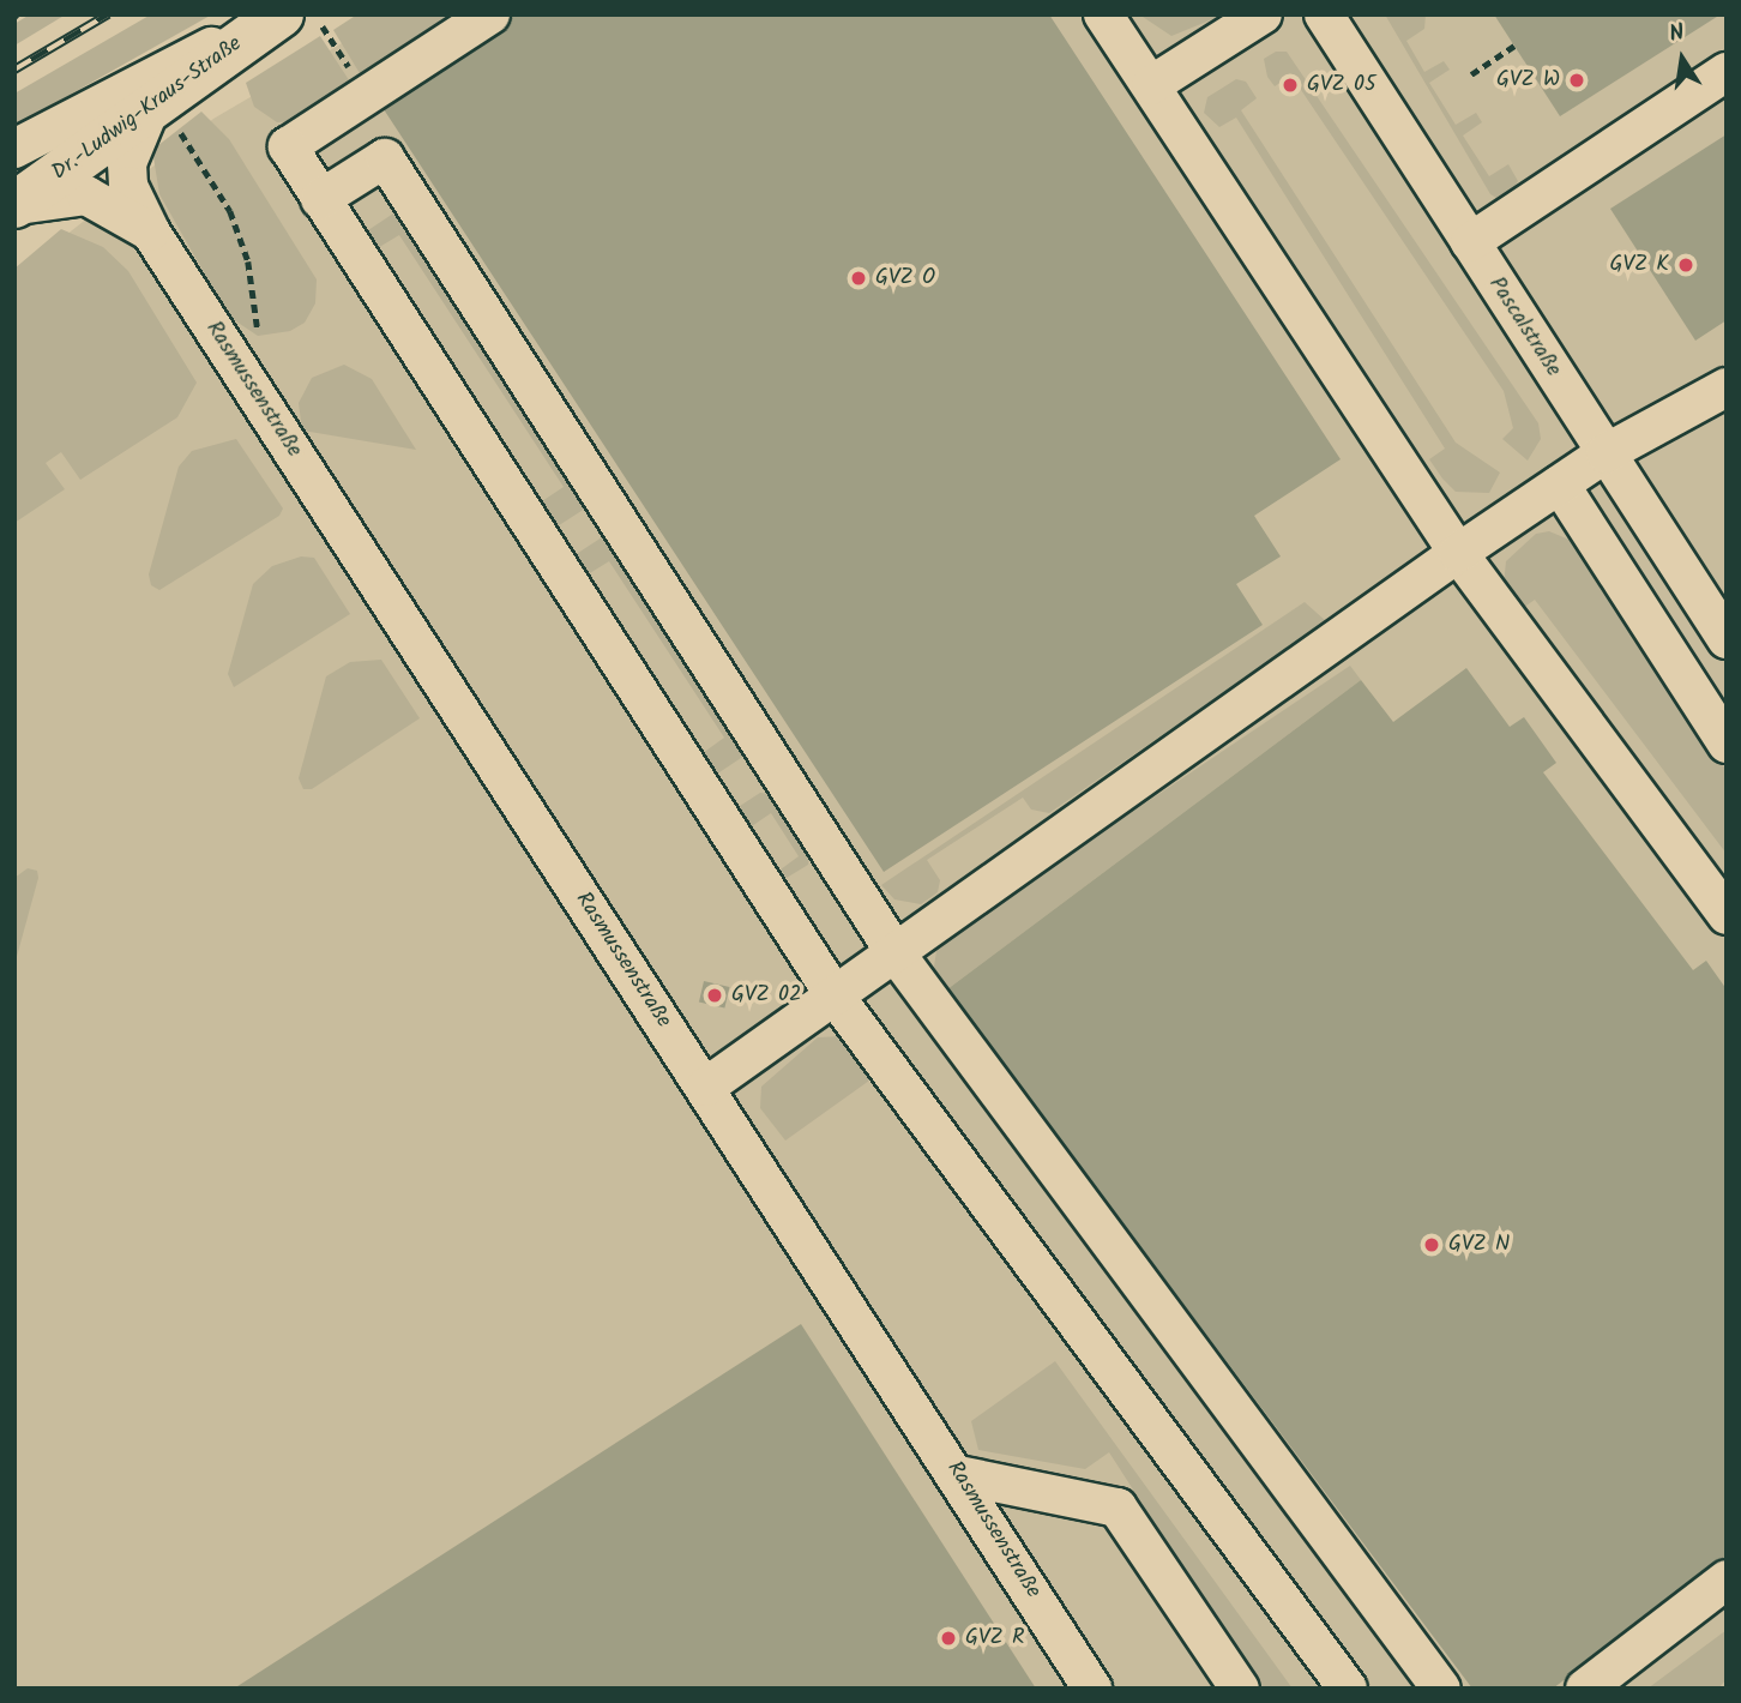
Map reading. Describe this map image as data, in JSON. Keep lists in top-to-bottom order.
{
  "streets": {
    "main road": ["Dr.-Ludwig-Kraus-Straße"],
    "street": ["Pascalstraße", "Rasmussenstraße"]
  },
  "crossings": [
    ["Dr.-Ludwig-Kraus-Straße", "Rasmussenstraße"]
  ],
  "places": [
    "GVZ W",
    "GVZ 05",
    "GVZ K",
    "GVZ O",
    "GVZ 02",
    "GVZ N",
    "GVZ R"
  ],
  "north": "top"
}
